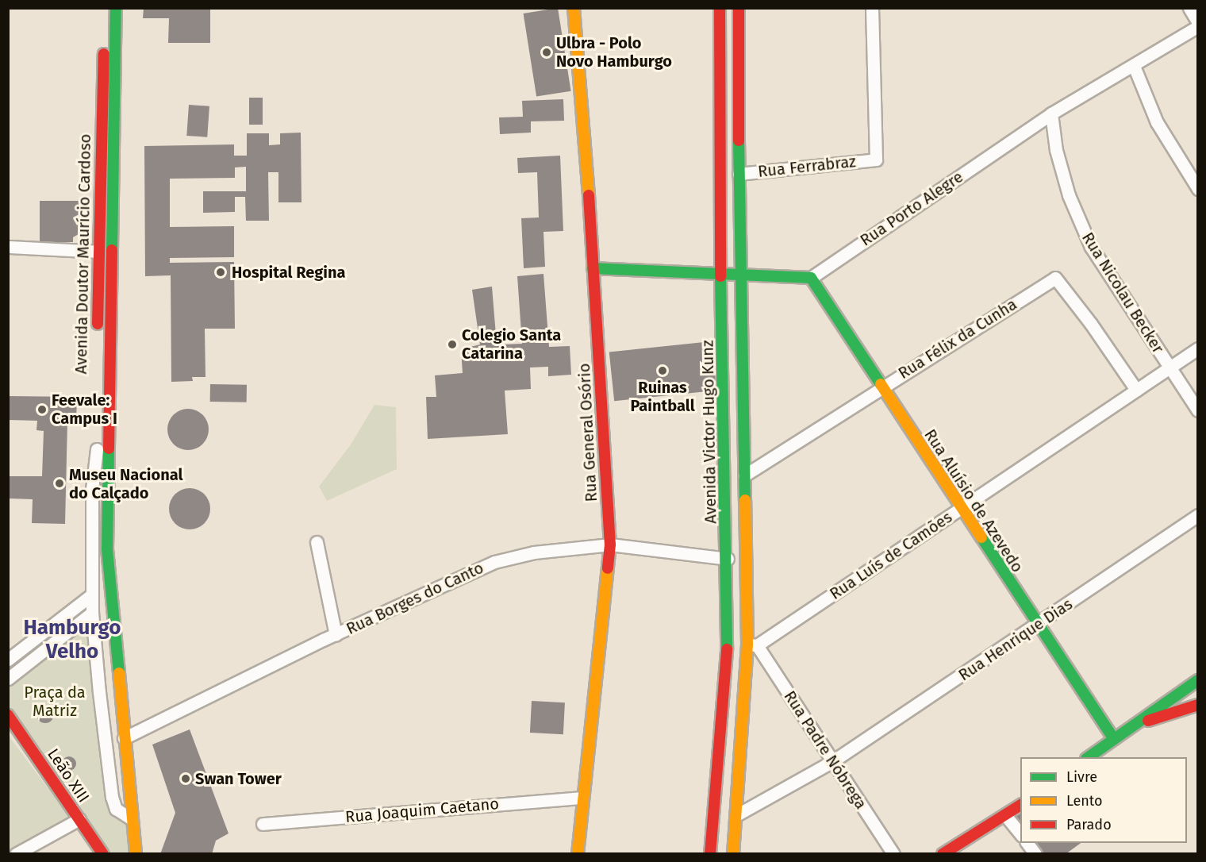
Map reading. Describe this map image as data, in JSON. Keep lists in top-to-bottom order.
{
  "streets": {
    "main road": [
      "Avenida Doutor Maurício Cardoso",
      "Avenida Victor Hugo Kunz",
      "Rua General Osório",
      "Rua Aluísio de Azevedo",
      "Leão XIII"
    ],
    "street": [
      "Rua Ferrabraz",
      "Rua Porto Alegre",
      "Rua Nicolau Becker",
      "Rua Félix da Cunha",
      "Rua Luís de Camões",
      "Rua Borges do Canto",
      "Rua Henrique Dias",
      "Rua Padre Nóbrega",
      "Rua Joaquim Caetano"
    ]
  },
  "crossings": [
    ["Rua Porto Alegre", "Rua Nicolau Becker"],
    ["Rua Porto Alegre", "Rua Aluísio de Azevedo"],
    ["Avenida Doutor Maurício Cardoso", "Rua Borges do Canto"],
    ["Rua Nicolau Becker", "Rua Luís de Camões"],
    ["Rua Félix da Cunha", "Rua Aluísio de Azevedo"],
    ["Rua Félix da Cunha", "Rua Luís de Camões"],
    ["Avenida Victor Hugo Kunz", "Rua Borges do Canto"],
    ["Rua General Osório", "Rua Borges do Canto"],
    ["Rua General Osório", "Rua Joaquim Caetano"],
    ["Rua Aluísio de Azevedo", "Rua Luís de Camões"],
    ["Rua Aluísio de Azevedo", "Rua Henrique Dias"],
    ["Rua Luís de Camões", "Rua Padre Nóbrega"],
    ["Rua Henrique Dias", "Rua Padre Nóbrega"]
  ],
  "districts": ["Hamburgo Velho"],
  "parks": ["Praça da Matriz"],
  "places": [
    "Ulbra - Polo Novo Hamburgo",
    "Hospital Regina",
    "Colegio Santa Catarina",
    "Ruinas Paintball",
    "Feevale: Campus I",
    "Museu Nacional do Calçado",
    "Swan Tower"
  ],
  "legend": ["Livre", "Lento", "Parado"]
}
